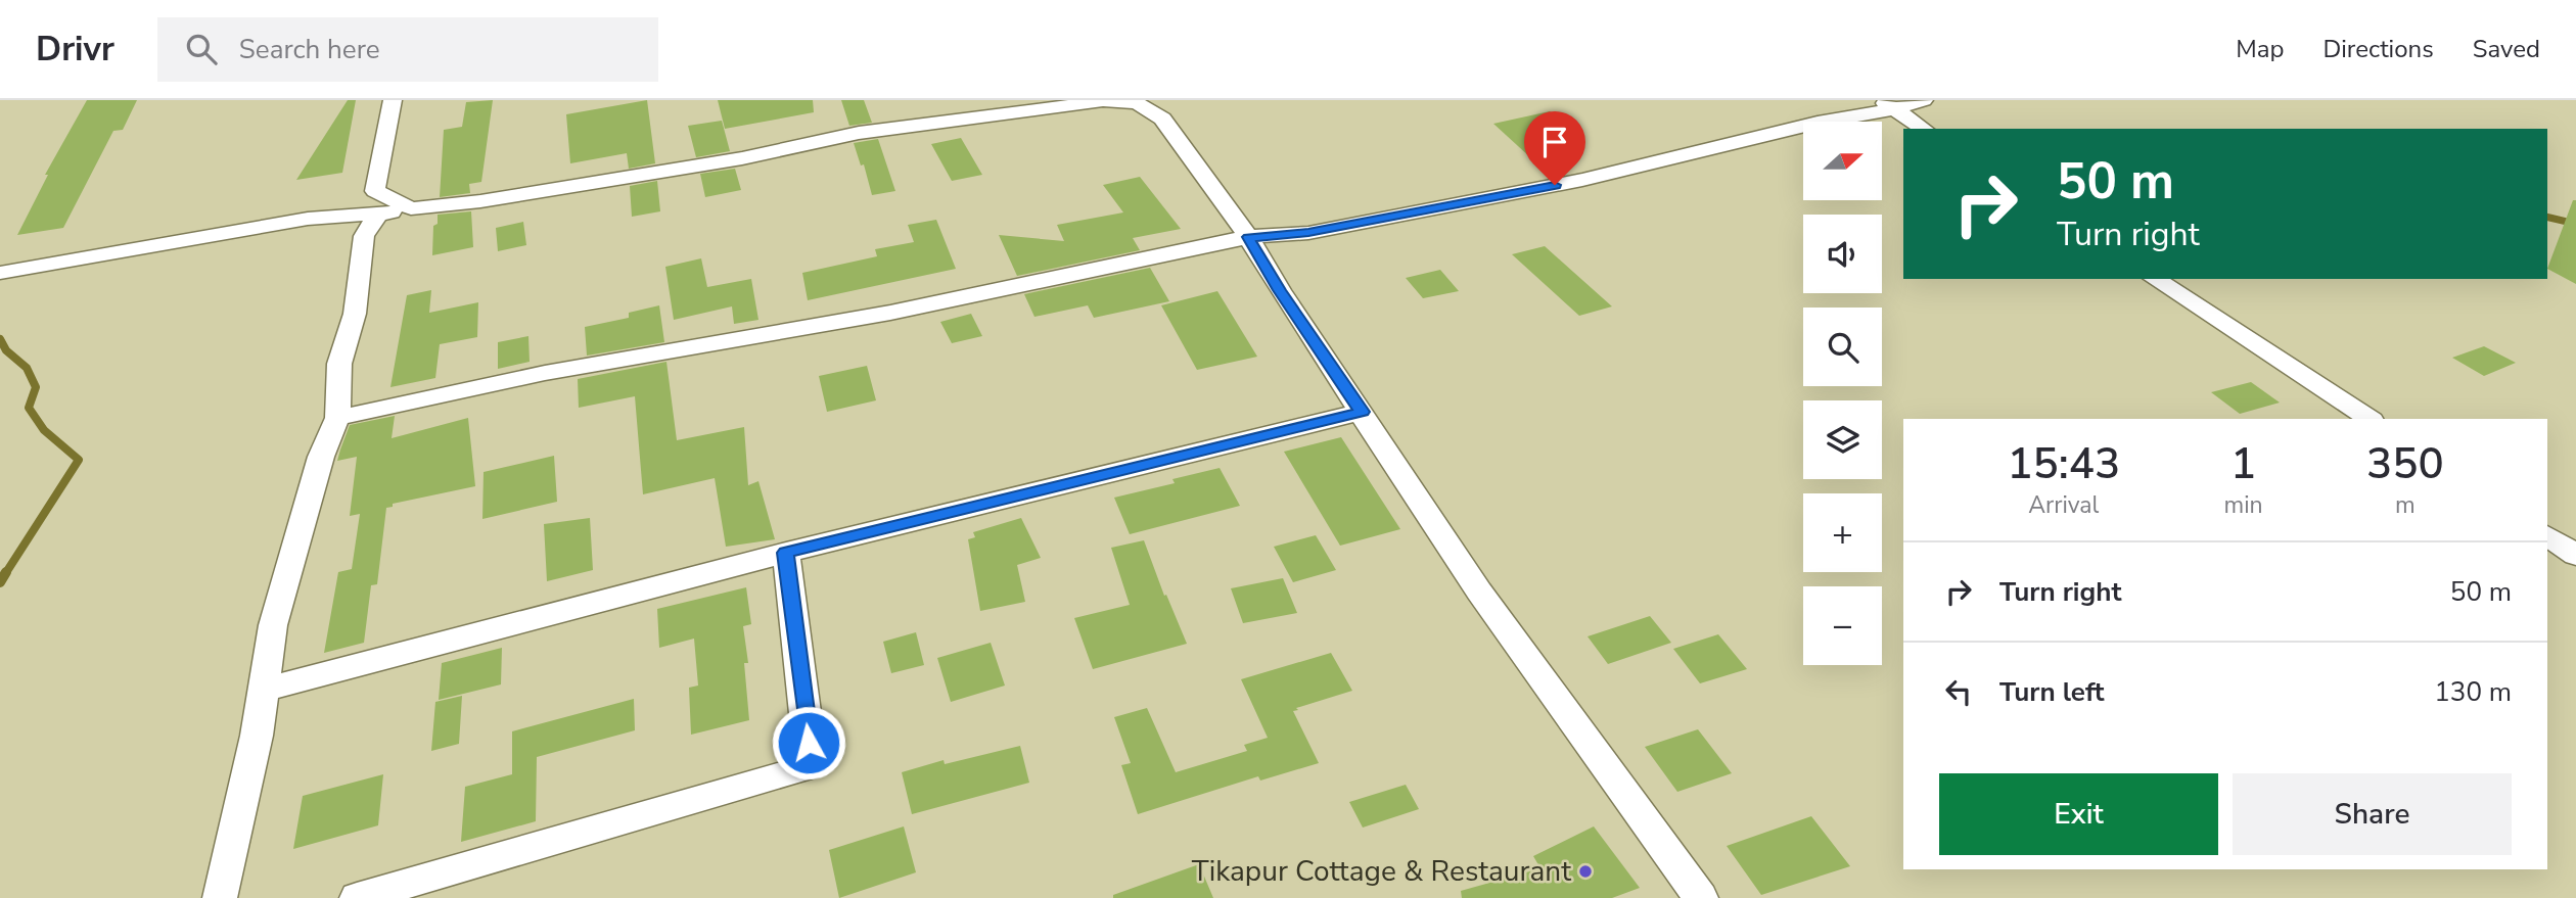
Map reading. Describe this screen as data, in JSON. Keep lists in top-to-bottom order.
{
  "places": ["Tikapur Cottage & Restaurant"],
  "north": "right",
  "page": {
    "header": "Drivr",
    "search": "Search here",
    "nav": ["Map", "Directions", "Saved"],
    "map_buttons": ["+", "−"],
    "turn": ["50 m", "Turn right"],
    "eta": [
      "15:43",
      "Arrival",
      "1",
      "min",
      "350",
      "m"
    ],
    "list": [
      {
        "name": "Turn right",
        "value": "50 m"
      },
      {
        "name": "Turn left",
        "value": "130 m"
      }
    ],
    "buttons": ["Exit", "Share"]
  }
}
